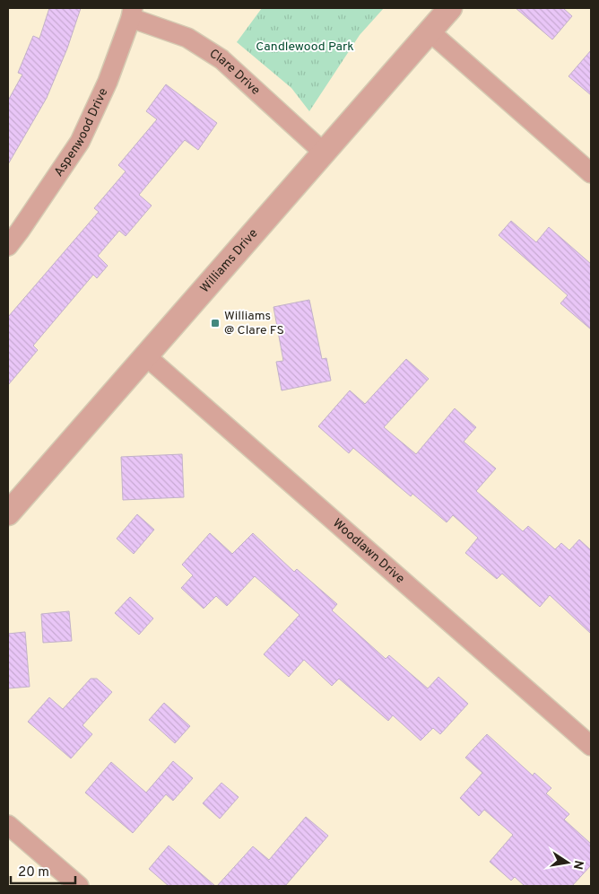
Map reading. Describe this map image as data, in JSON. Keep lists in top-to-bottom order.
{
  "streets": {
    "street": [
      "Clare Drive",
      "Aspenwood Drive",
      "Williams Drive",
      "Woodlawn Drive"
    ]
  },
  "crossings": [
    ["Clare Drive", "Aspenwood Drive"],
    ["Clare Drive", "Williams Drive"],
    ["Williams Drive", "Woodlawn Drive"]
  ],
  "parks": ["Candlewood Park"],
  "places": {
    "transit": ["Williams @ Clare FS"]
  },
  "scale_bar": "20 m",
  "north": "right"
}
